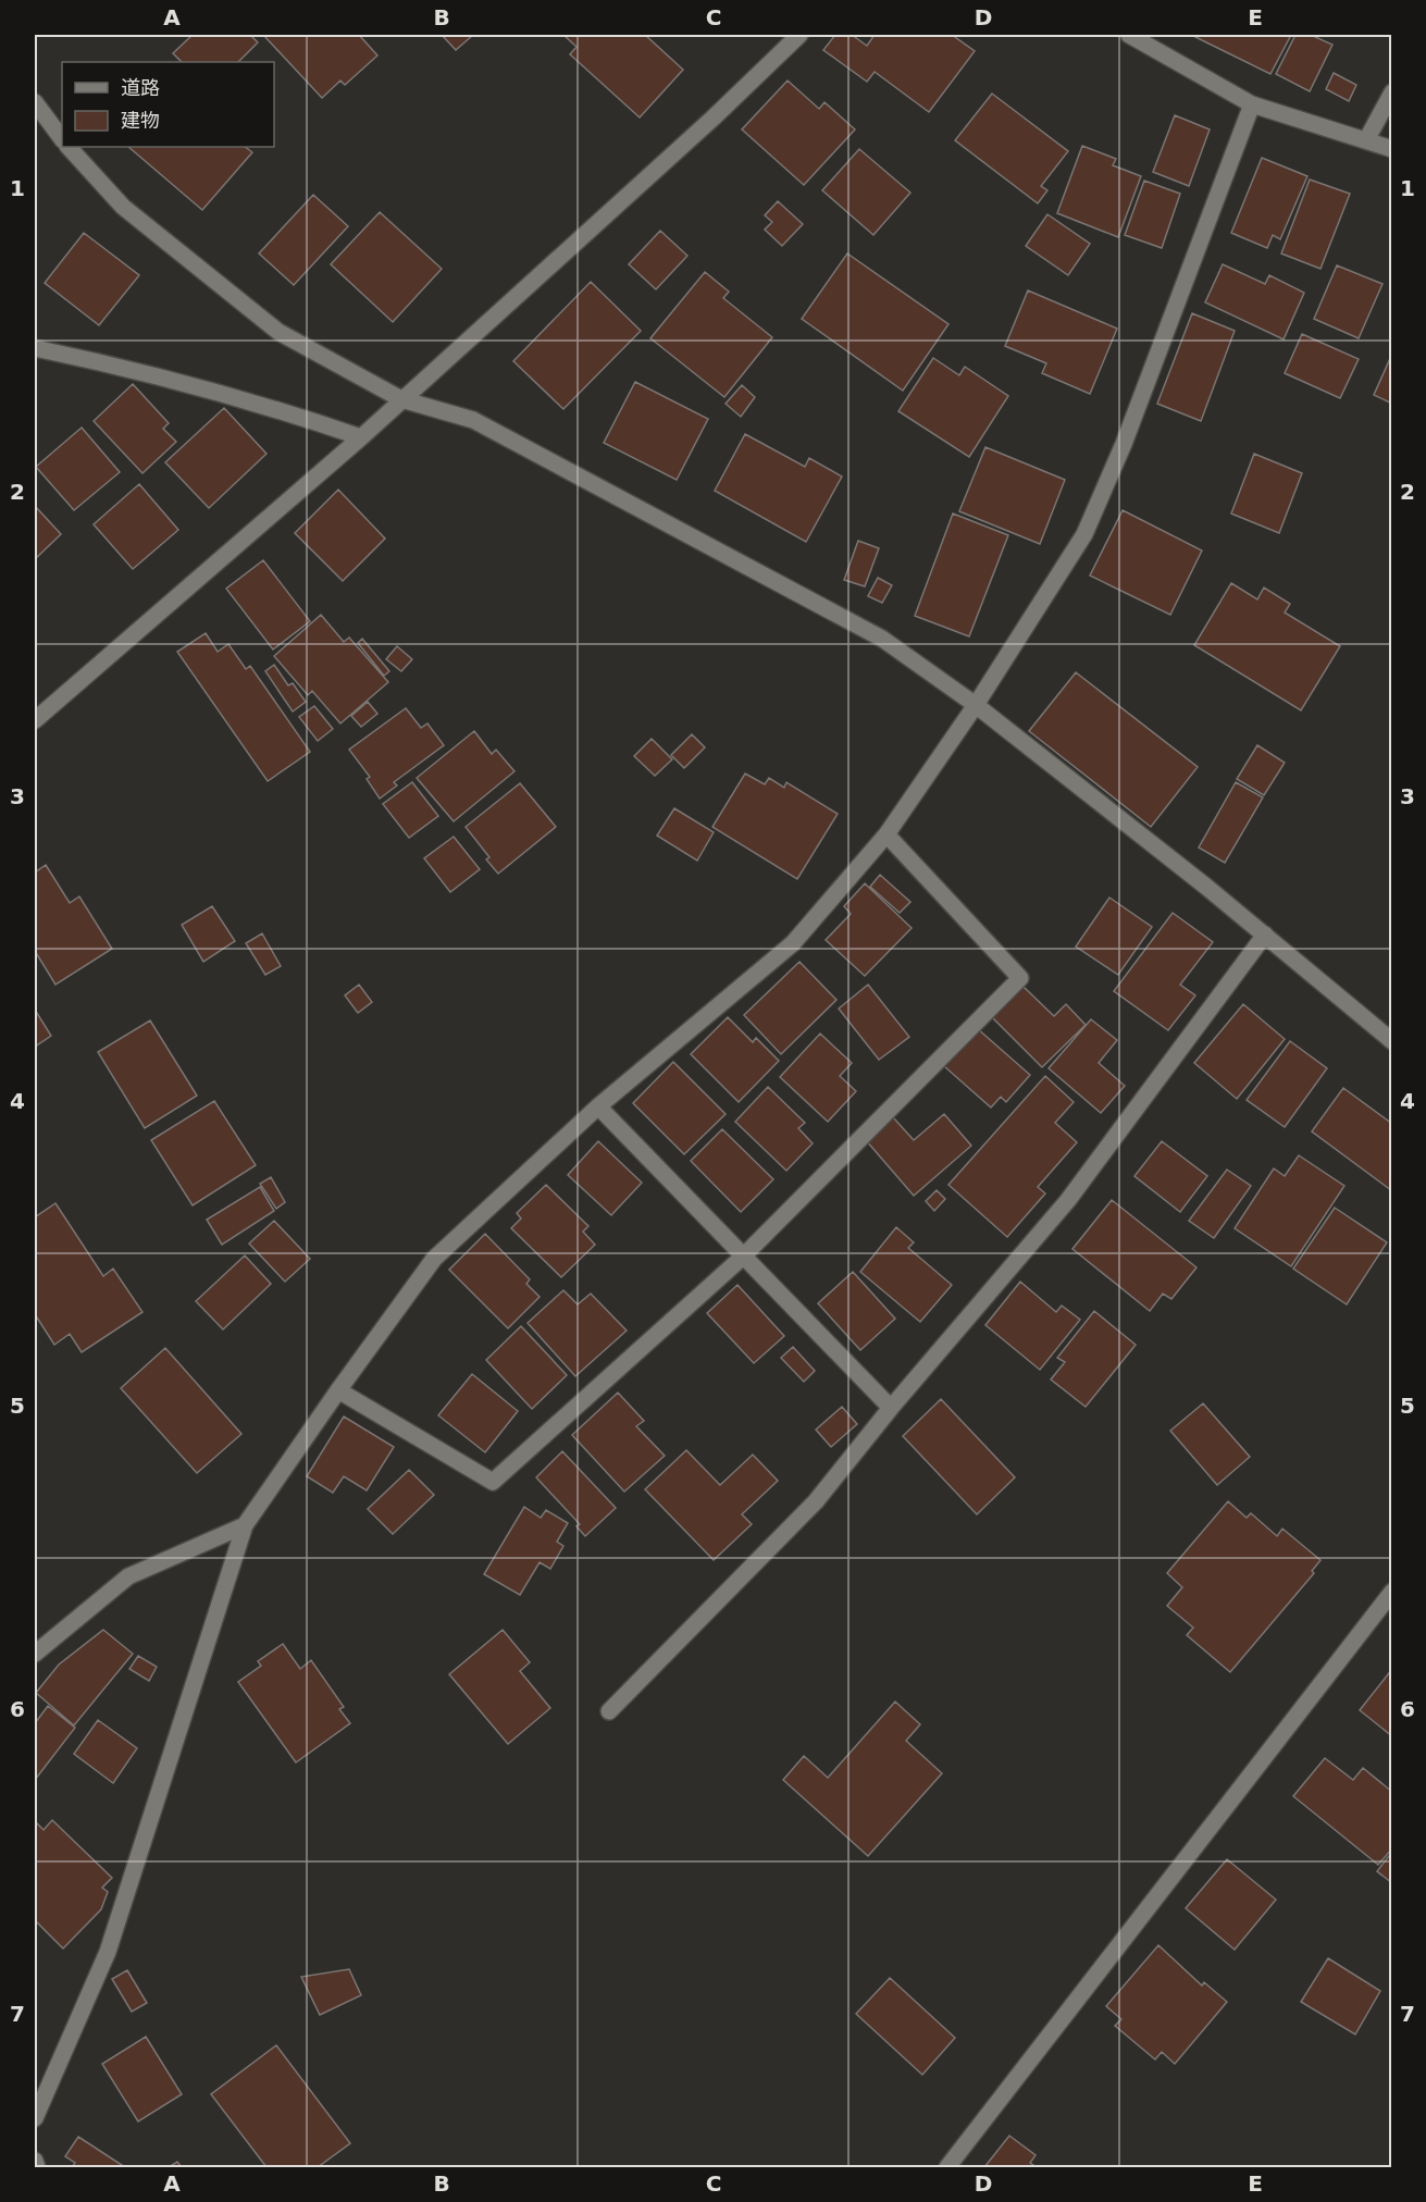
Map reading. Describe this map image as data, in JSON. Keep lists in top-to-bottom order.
{
  "legend": ["道路", "建物"],
  "grid": {
    "columns": [
      "A",
      "B",
      "C",
      "D",
      "E"
    ],
    "rows": [
      "1",
      "2",
      "3",
      "4",
      "5",
      "6",
      "7"
    ]
  }
}
